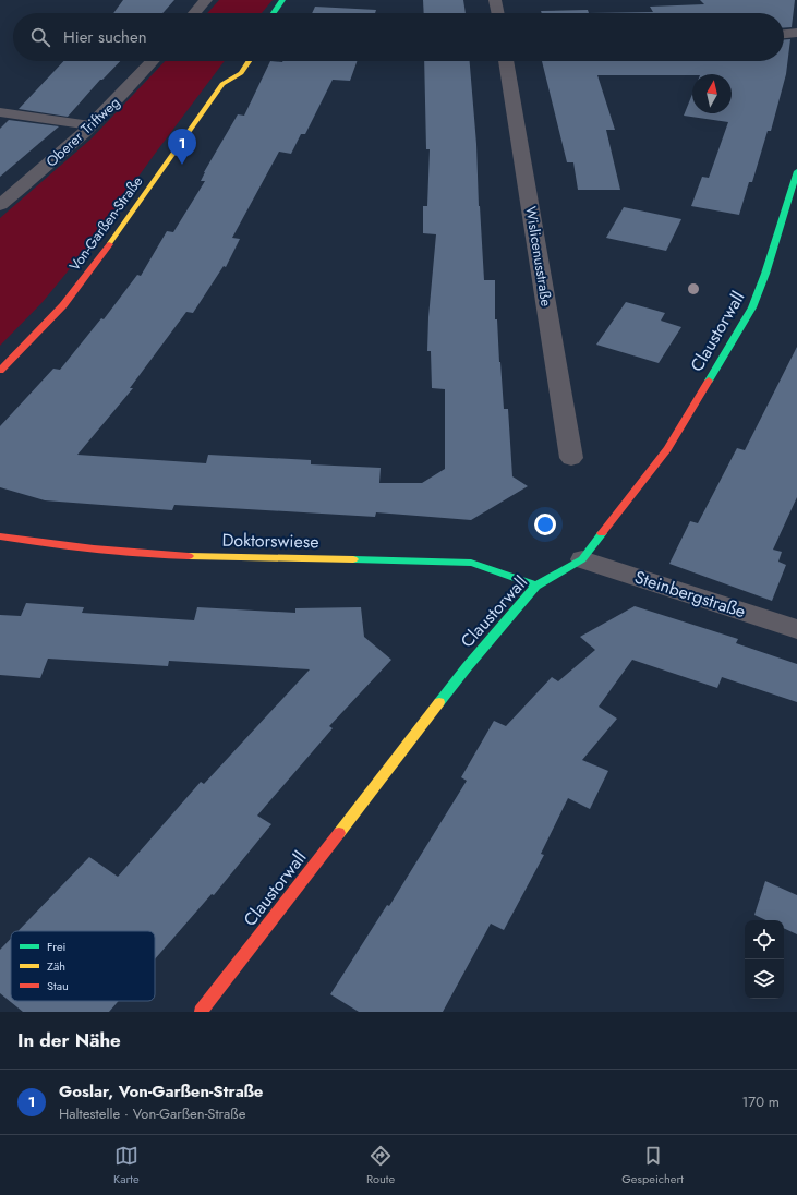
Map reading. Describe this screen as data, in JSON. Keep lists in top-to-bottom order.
{
  "streets": {
    "street": [
      "Oberer Triftweg",
      "Von-Garßen-Straße",
      "Wislicenusstraße",
      "Claustorwall",
      "Doktorswiese",
      "Steinbergstraße"
    ]
  },
  "crossings": [
    ["Claustorwall", "Doktorswiese"],
    ["Claustorwall", "Steinbergstraße"]
  ],
  "legend": ["Frei", "Zäh", "Stau"],
  "north": "top",
  "page": {
    "search": "Hier suchen",
    "pins": "1",
    "heading": "In der Nähe",
    "list": [
      {
        "mark": "1",
        "name": "Goslar, Von-Garßen-Straße",
        "note": "Haltestelle · Von-Garßen-Straße",
        "value": "170 m"
      }
    ],
    "nav": ["Karte", "Route", "Gespeichert"]
  }
}
